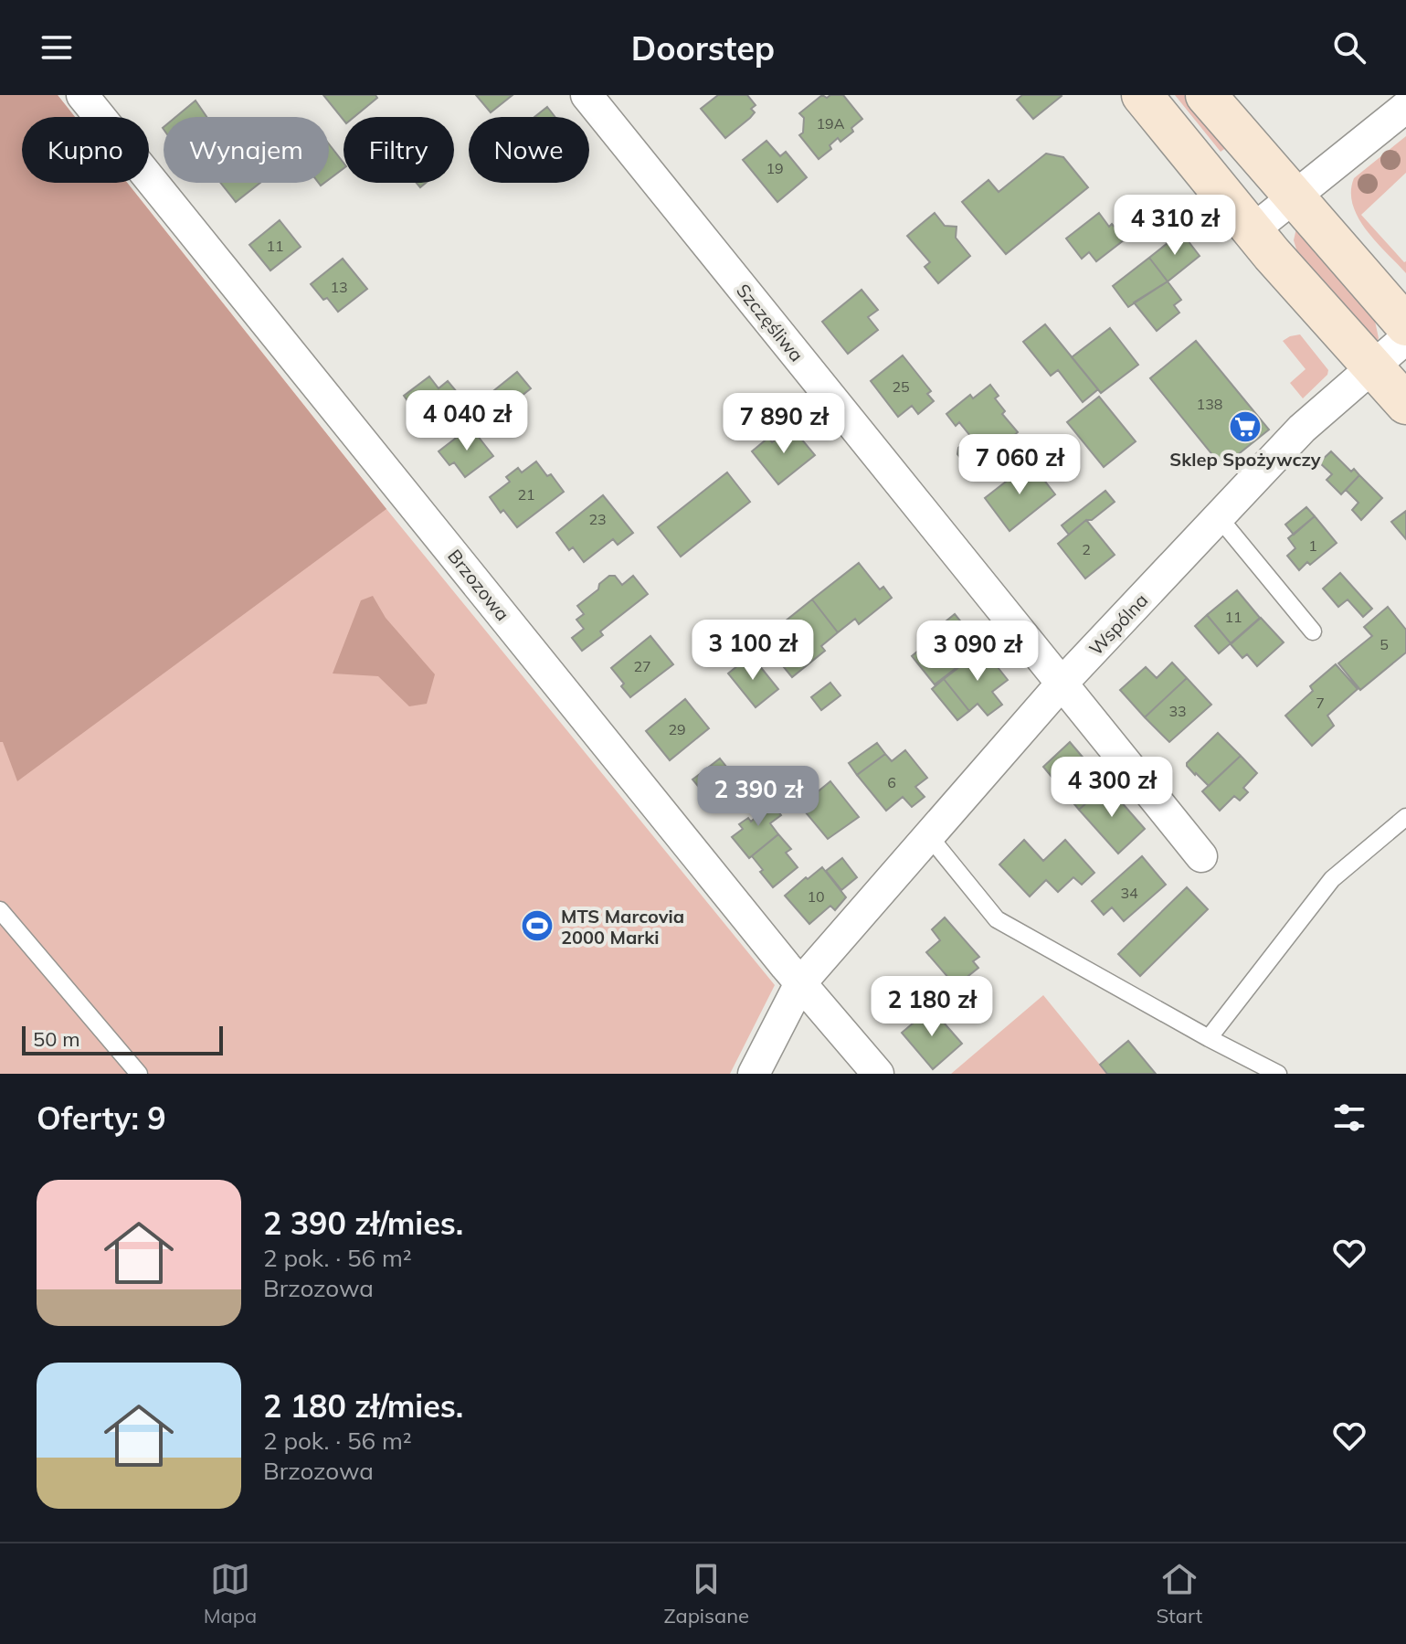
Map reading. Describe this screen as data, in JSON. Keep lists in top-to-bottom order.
{
  "streets": {
    "street": ["Szczęśliwa", "Brzozowa", "Wspólna"]
  },
  "crossings": [
    ["Szczęśliwa", "Wspólna"],
    ["Brzozowa", "Wspólna"]
  ],
  "places": {
    "supermarket": ["Sklep Spożywczy"],
    "sports": ["MTS Marcovia 2000 Marki"]
  },
  "house_numbers": [
    "19A",
    "19",
    "11",
    "13",
    "25",
    "138",
    "21",
    "23",
    "1",
    "2",
    "11",
    "5",
    "27",
    "7",
    "33",
    "29",
    "6",
    "34",
    "10"
  ],
  "scale_bar": "50 m",
  "page": {
    "header": "Doorstep",
    "chip": [
      "Kupno",
      "Wynajem",
      "Filtry",
      "Nowe"
    ],
    "price": [
      "4 310 zł",
      "4 040 zł",
      "7 890 zł",
      "7 060 zł",
      "3 100 zł",
      "3 090 zł",
      "4 300 zł",
      "2 390 zł",
      "2 180 zł"
    ],
    "scale": "50 m",
    "heading": "Oferty: 9",
    "list": [
      {
        "name": "2 390 zł/mies.",
        "note": "2 pok. · 56 m² · Brzozowa"
      },
      {
        "name": "2 180 zł/mies.",
        "note": "2 pok. · 56 m² · Brzozowa"
      }
    ],
    "tabs": ["Mapa", "Zapisane", "Start"]
  }
}
